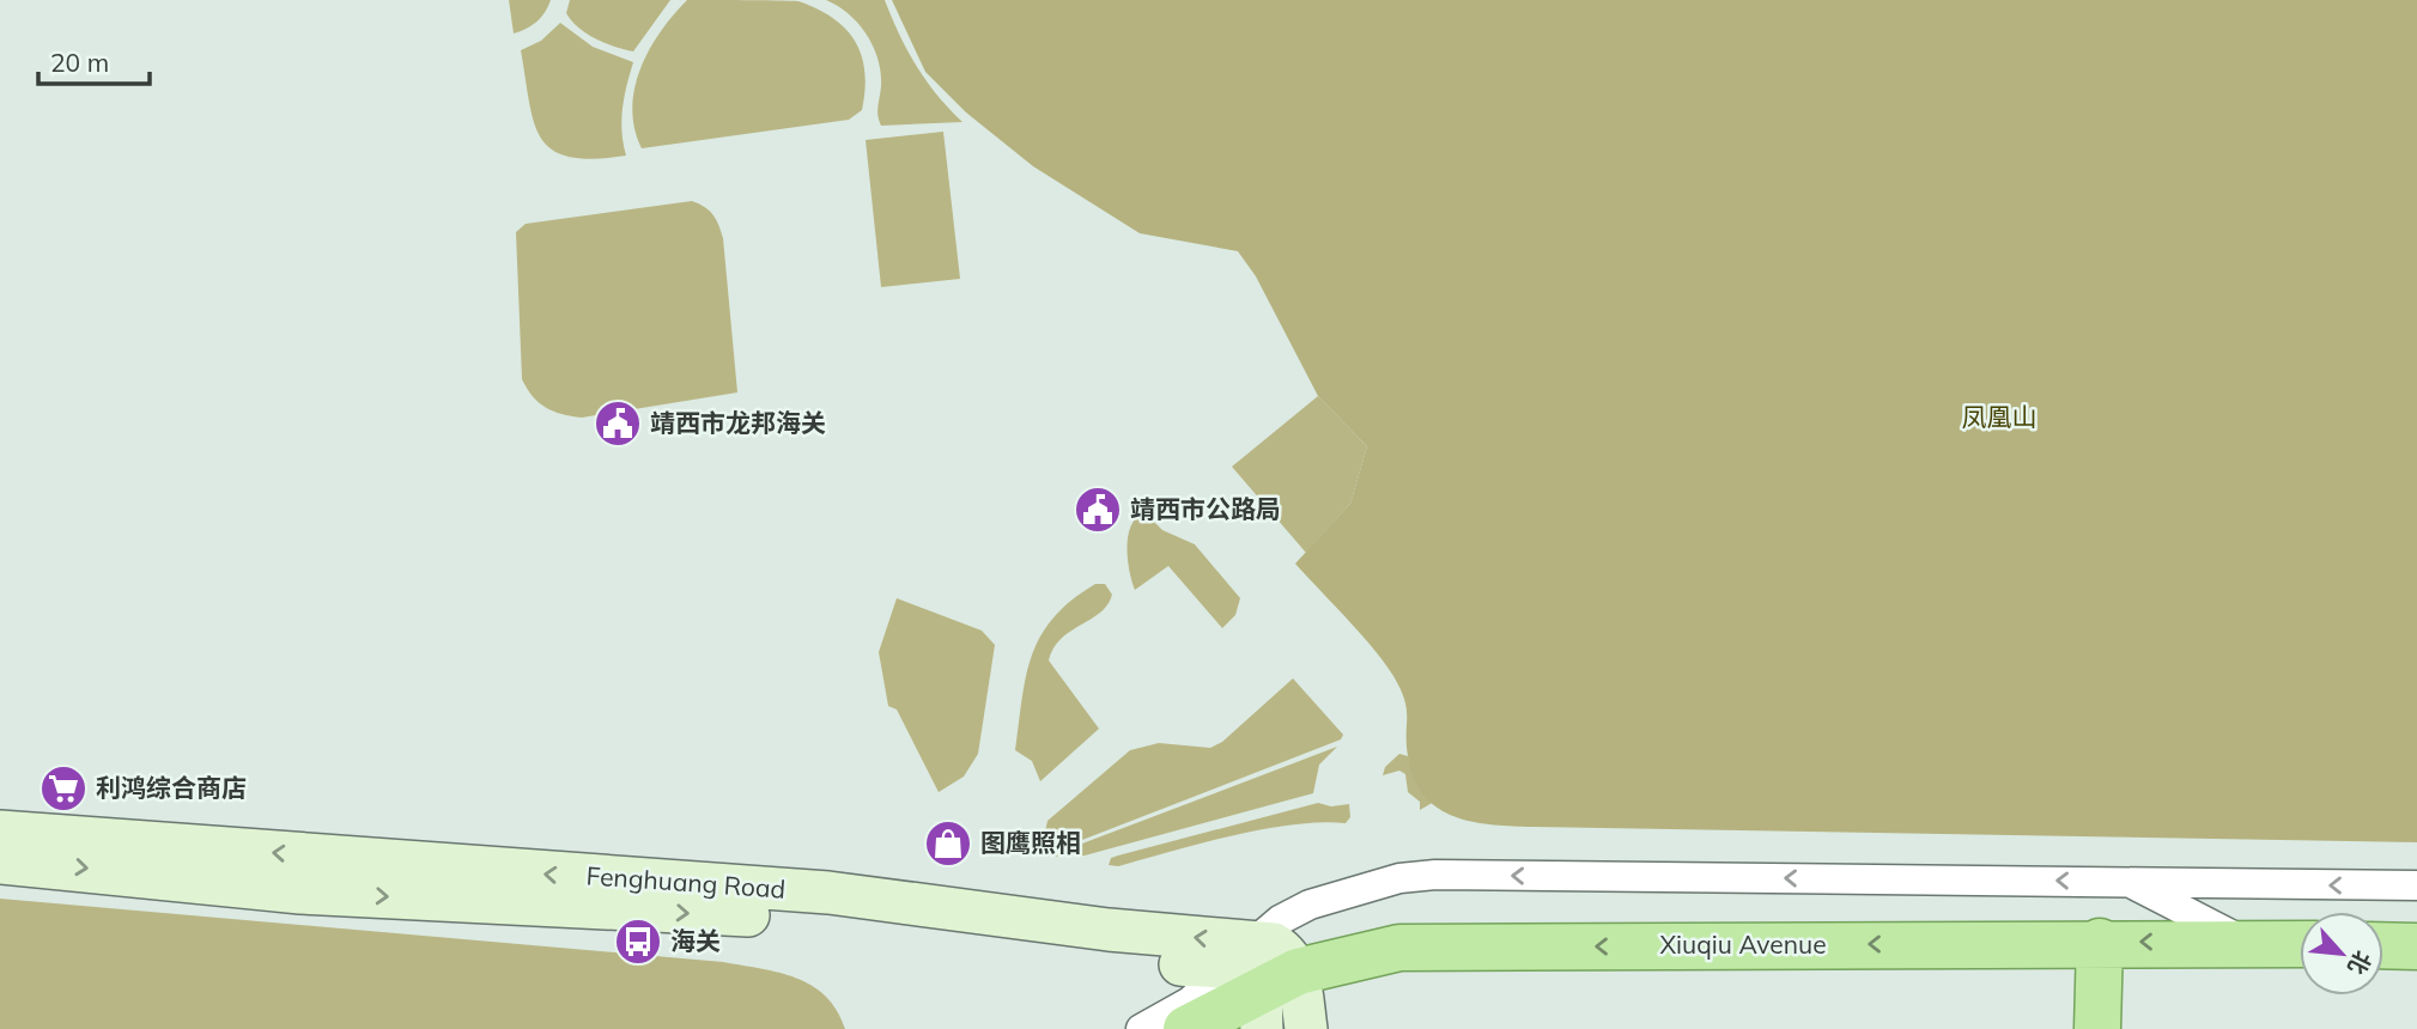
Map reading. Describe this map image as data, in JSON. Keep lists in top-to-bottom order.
{
  "streets": {
    "main road": ["Fenghuang Road", "Xiuqiu Avenue"]
  },
  "crossings": [
    ["Fenghuang Road", "Xiuqiu Avenue"]
  ],
  "one_way": ["Xiuqiu Avenue"],
  "parks": ["凤凰山"],
  "places": {
    "public building": ["靖西市龙邦海关", "靖西市公路局"],
    "supermarket": ["利鸿综合商店"],
    "shop": ["图鹰照相"],
    "bus stop": ["海关"]
  },
  "scale_bar": "20 m",
  "north": "bottom right"
}
